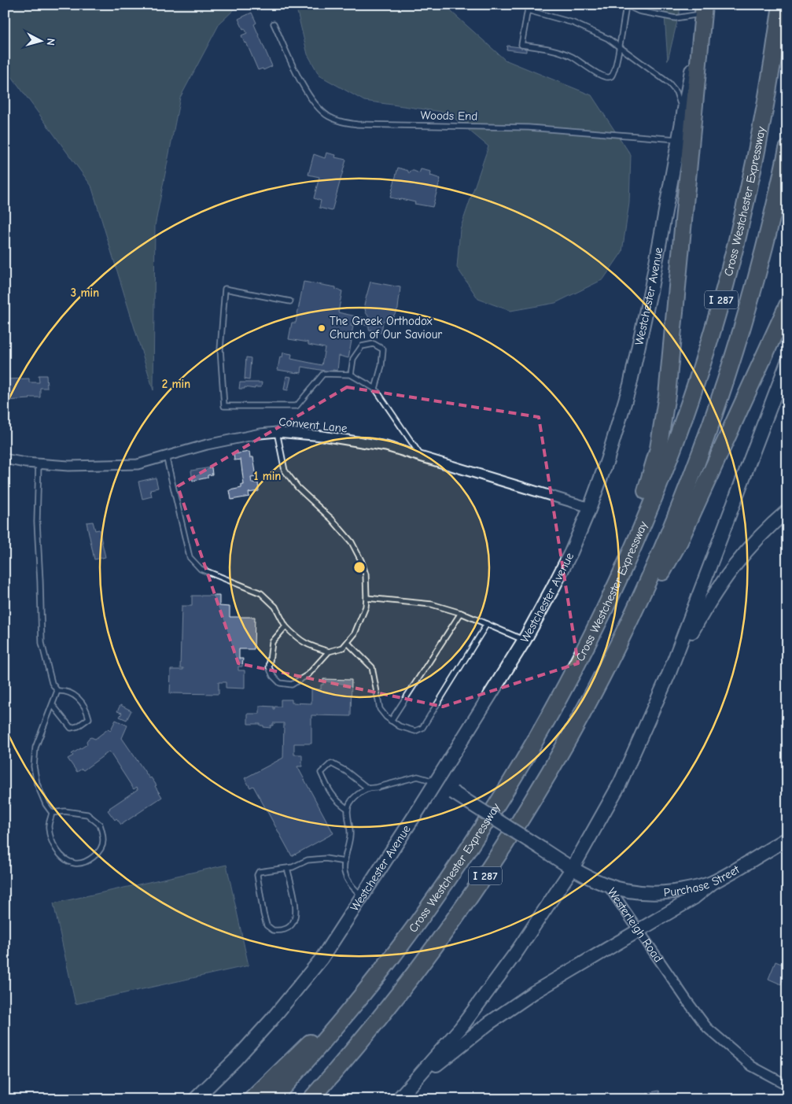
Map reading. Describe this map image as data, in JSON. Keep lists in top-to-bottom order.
{
  "streets": {
    "highway": ["Cross Westchester Expressway", "I 287"],
    "main road": ["Westchester Avenue", "Purchase Street", "Westerleigh Road"],
    "street": ["Convent Lane"],
    "lane": ["Woods End"]
  },
  "crossings": [
    ["Woods End", "Westchester Avenue"],
    ["Westchester Avenue", "Convent Lane"],
    ["Westchester Avenue", "Westerleigh Road"],
    ["Purchase Street", "Westerleigh Road"]
  ],
  "places": ["The Greek Orthodox Church of Our Saviour"],
  "north": "right",
  "rings": ["3 min", "2 min", "1 min"]
}
